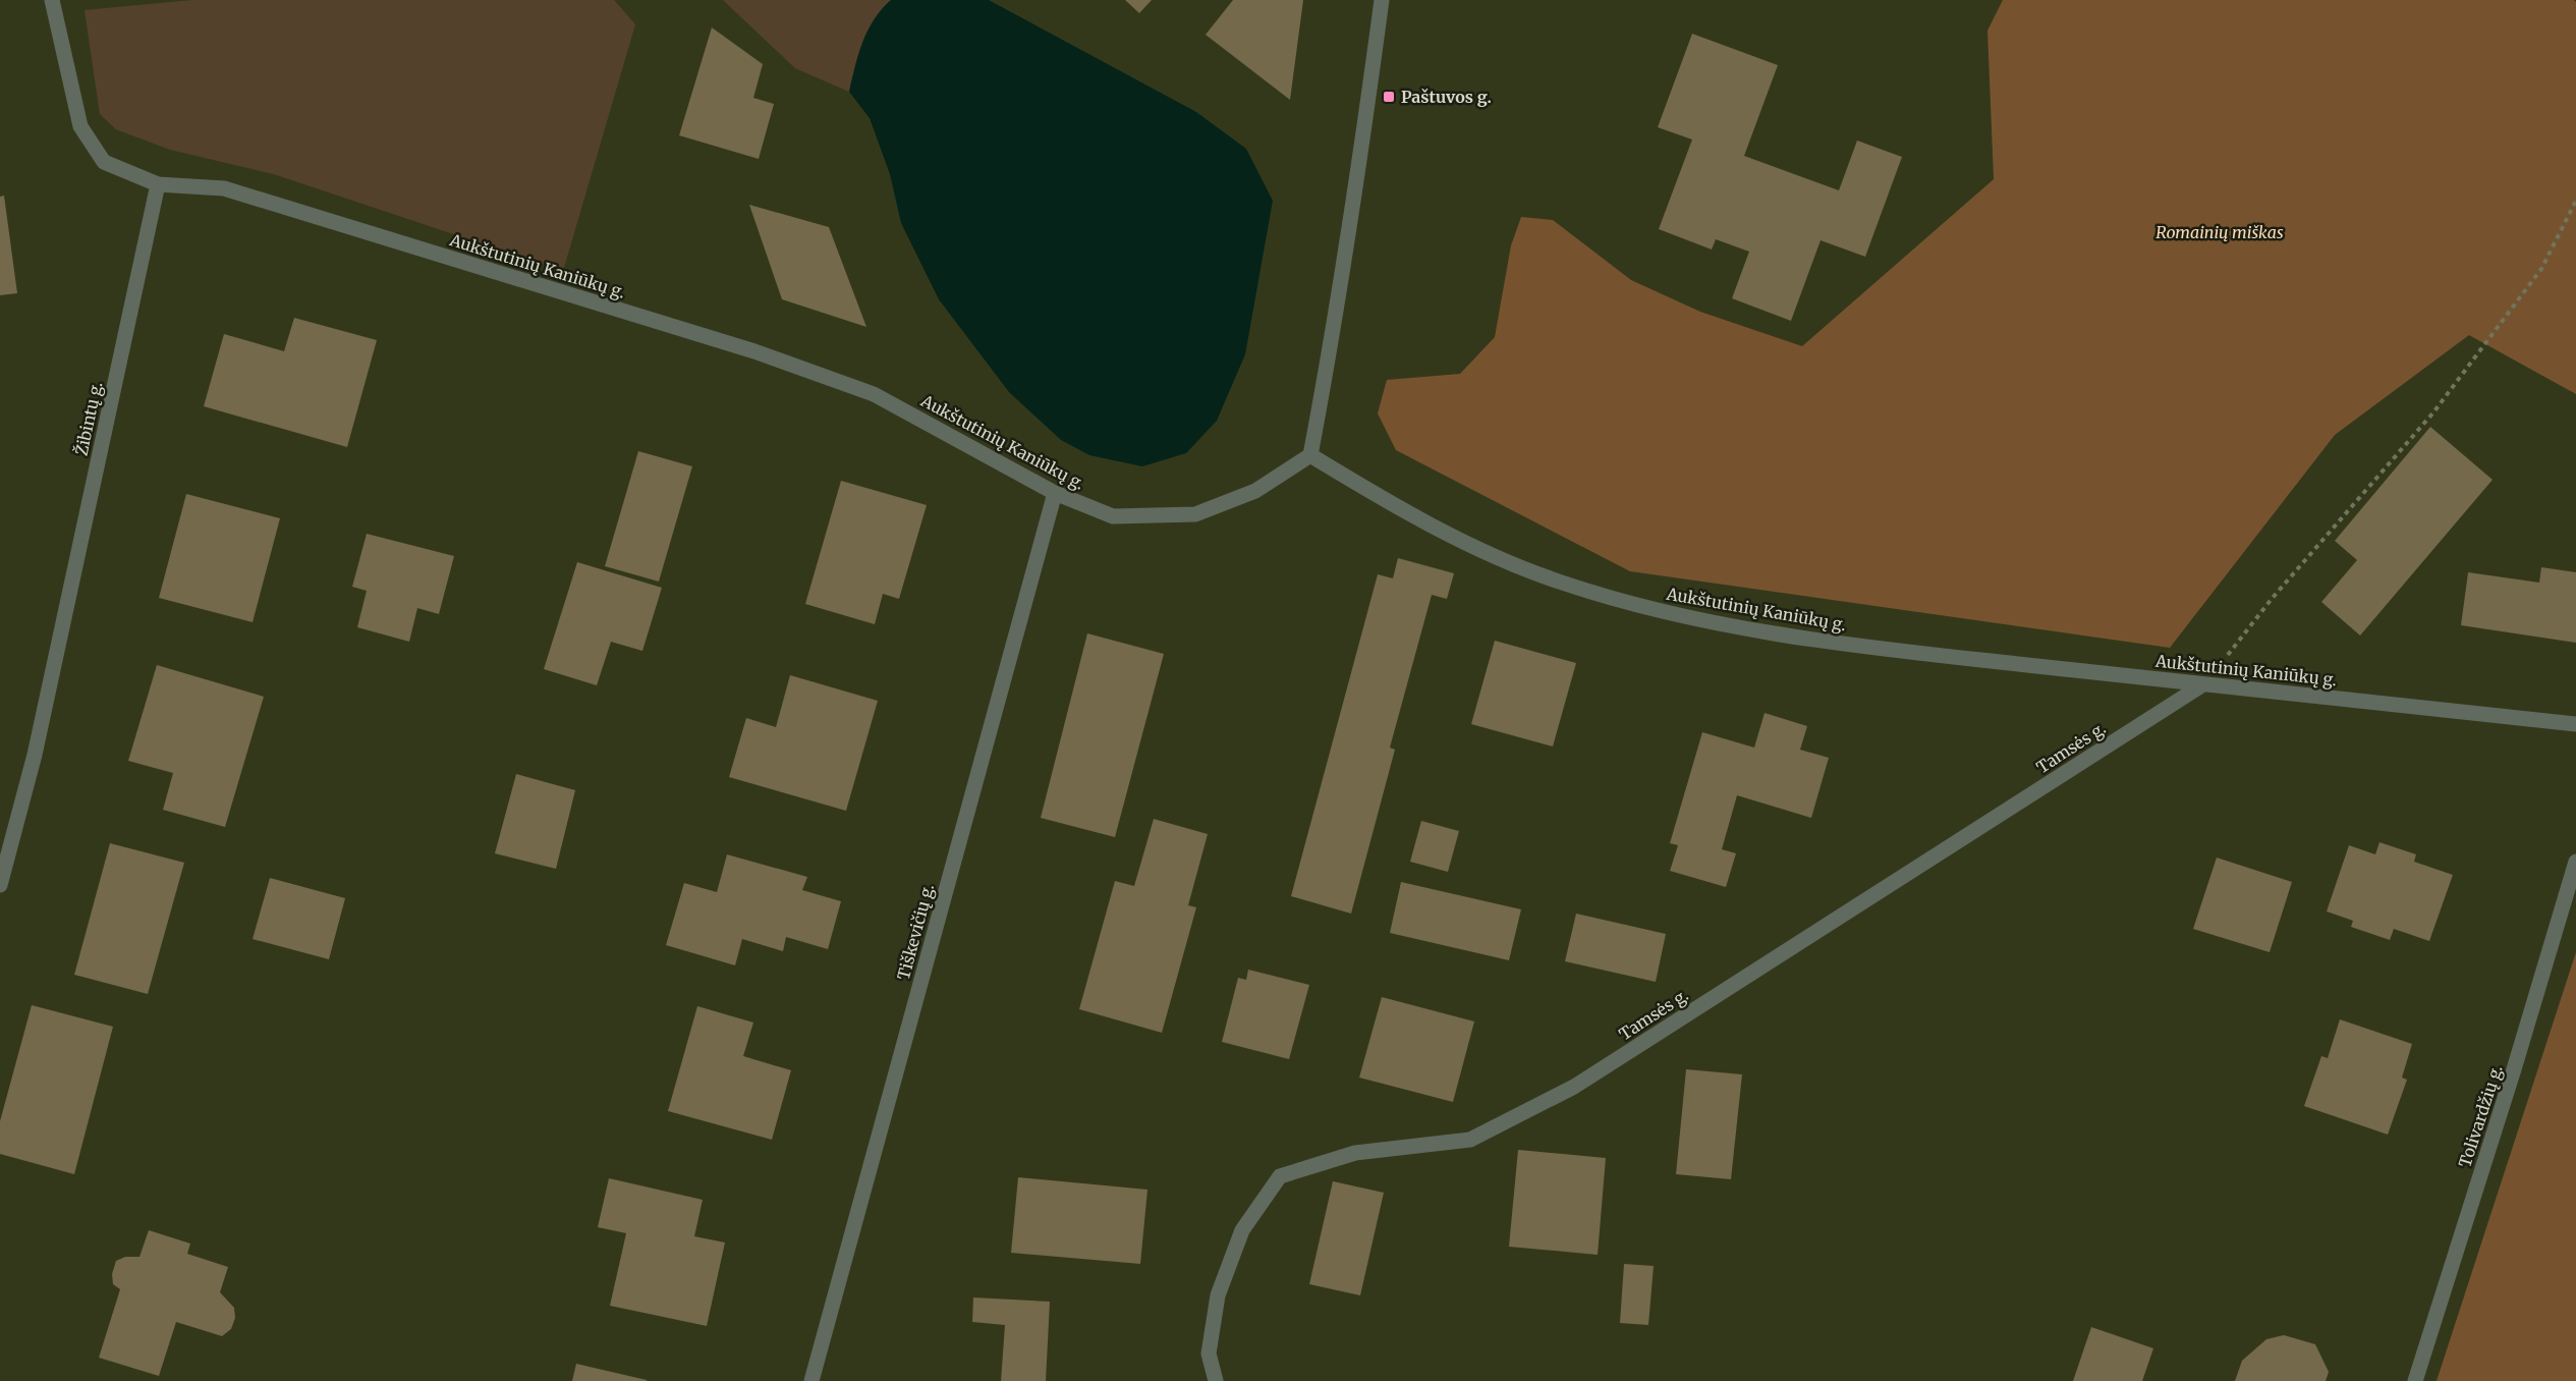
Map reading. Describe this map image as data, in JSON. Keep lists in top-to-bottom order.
{
  "streets": {
    "street": [
      "Aukštutinių Kaniūkų g.",
      "Žibintų g.",
      "Tamsės g.",
      "Tiškevičių g.",
      "Tolivardžių g."
    ]
  },
  "crossings": [
    ["Aukštutinių Kaniūkų g.", "Žibintų g."],
    ["Aukštutinių Kaniūkų g.", "Tamsės g."],
    ["Aukštutinių Kaniūkų g.", "Tiškevičių g."]
  ],
  "parks": ["Romainių miškas"],
  "places": {
    "transit": ["Paštuvos g."]
  }
}
